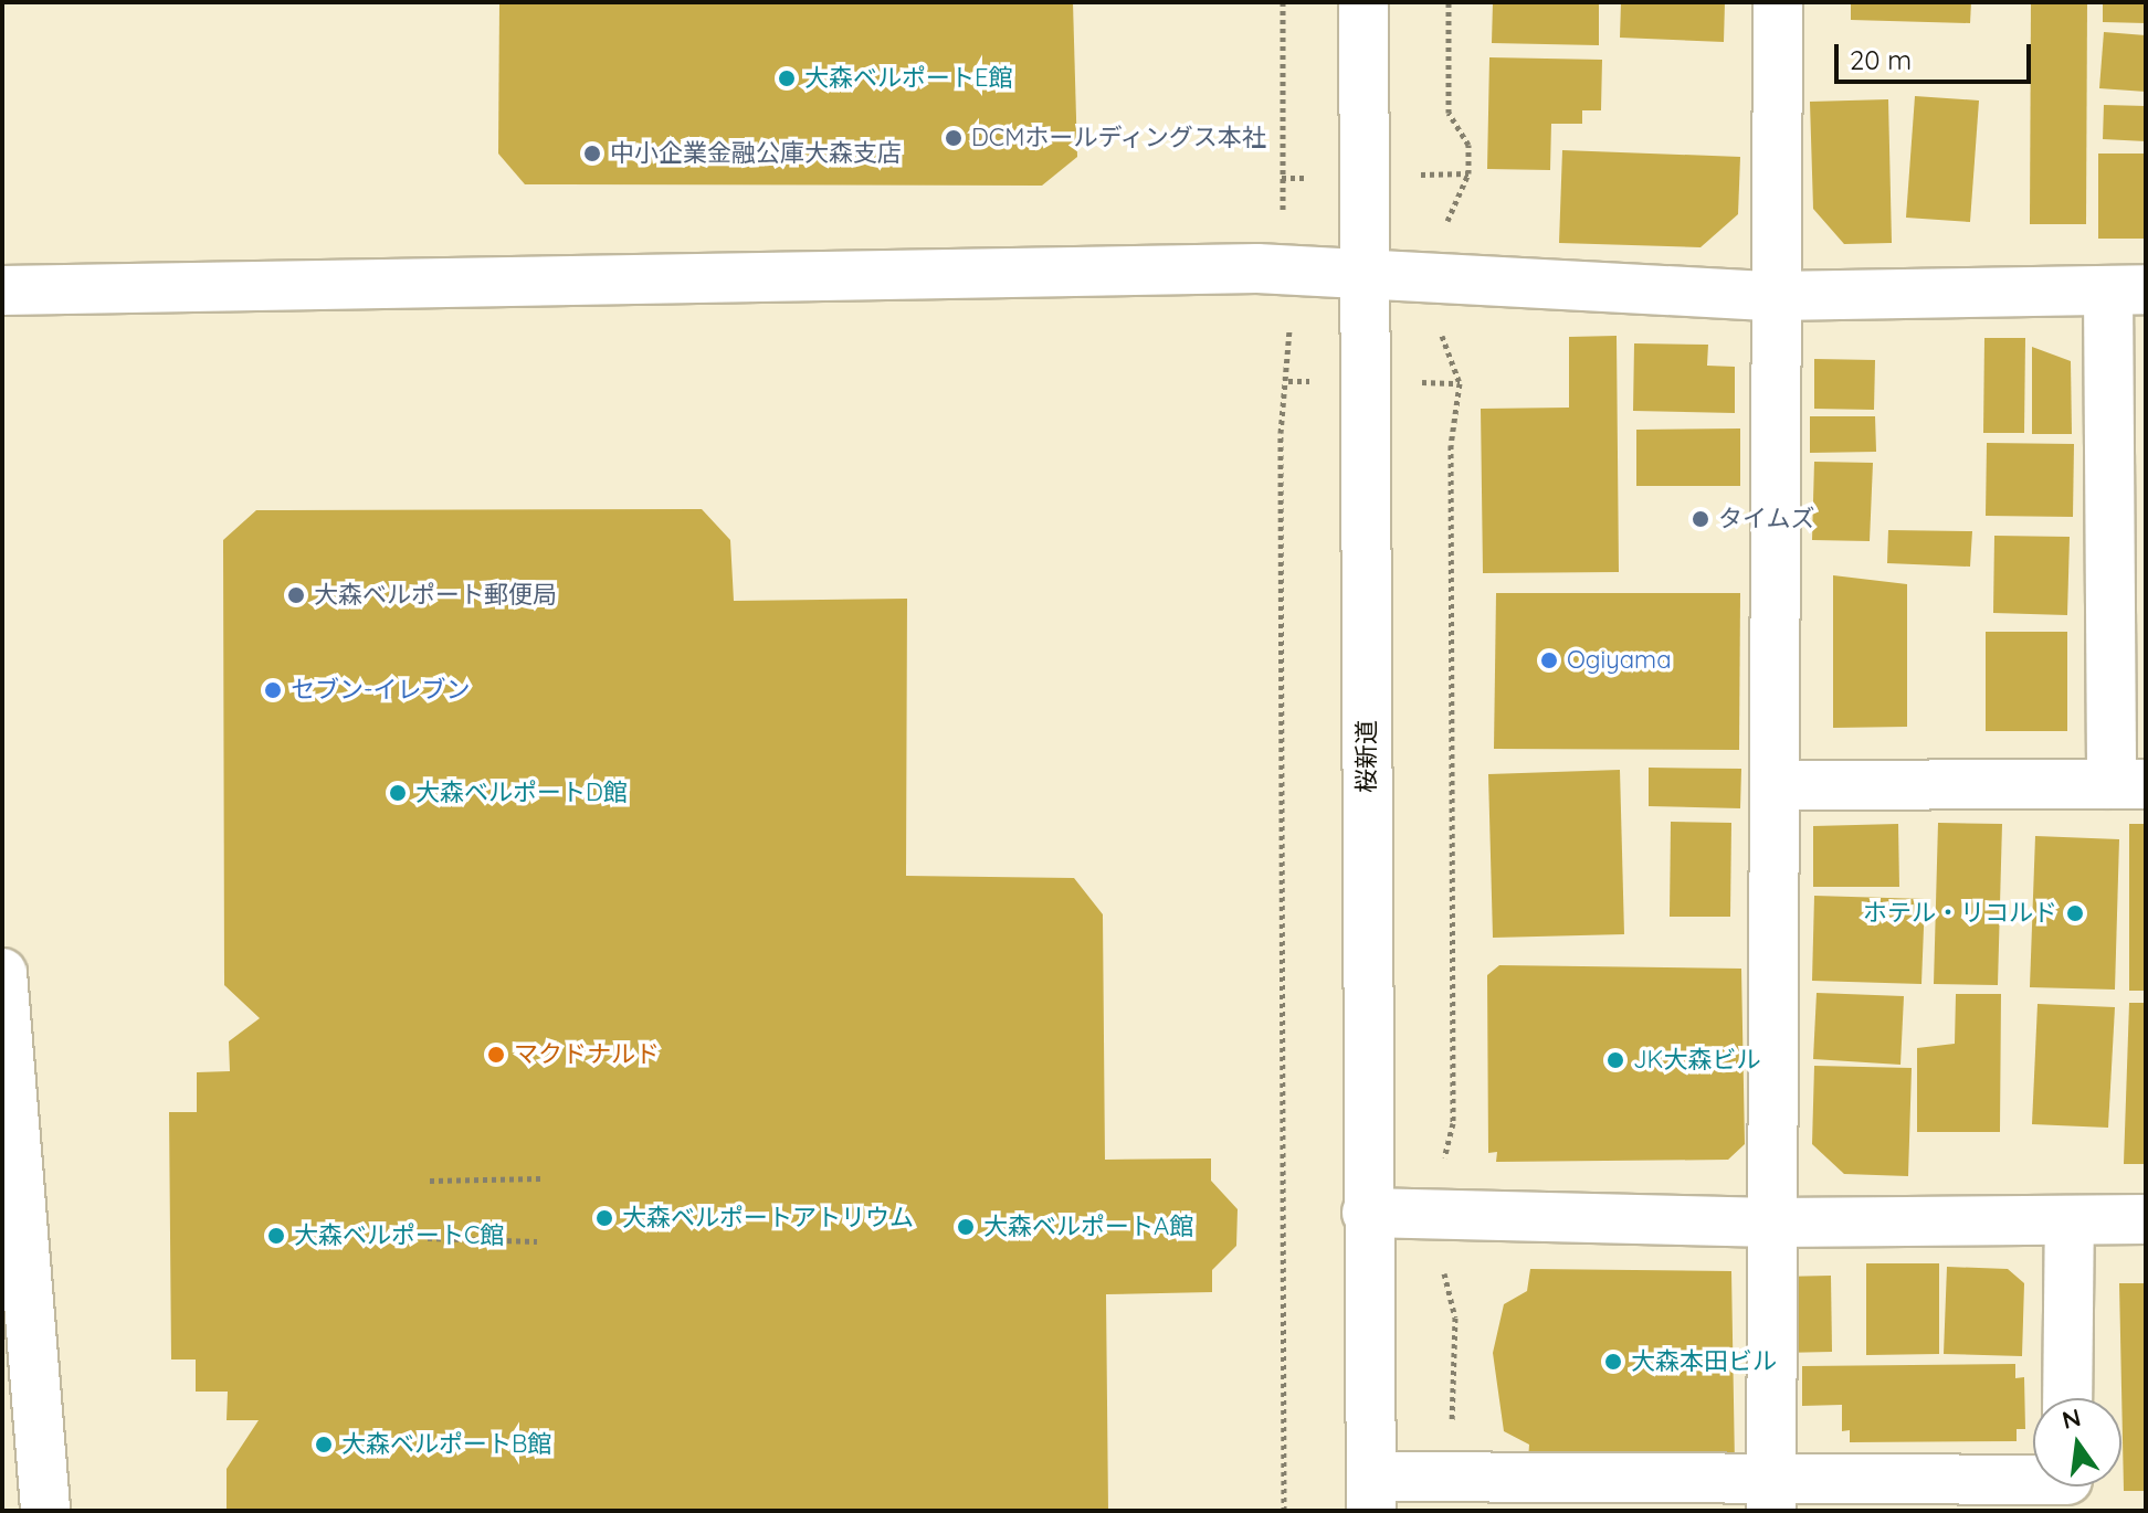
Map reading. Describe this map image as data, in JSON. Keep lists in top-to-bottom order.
{
  "streets": {
    "street": ["桜新道"]
  },
  "places": [
    "大森ベルポートE館",
    "DCMホールディングス本社",
    "中小企業金融公庫大森支店",
    "タイムズ",
    "大森ベルポート郵便局",
    "Ogiyama",
    "セブン-イレブン",
    "大森ベルポートD館",
    "ホテル・リコルド",
    "マクドナルド",
    "JK大森ビル",
    "大森ベルポートアトリウム",
    "大森ベルポートA館",
    "大森ベルポートC館",
    "大森本田ビル",
    "大森ベルポートB館"
  ],
  "scale_bar": "20 m",
  "north": "top"
}
